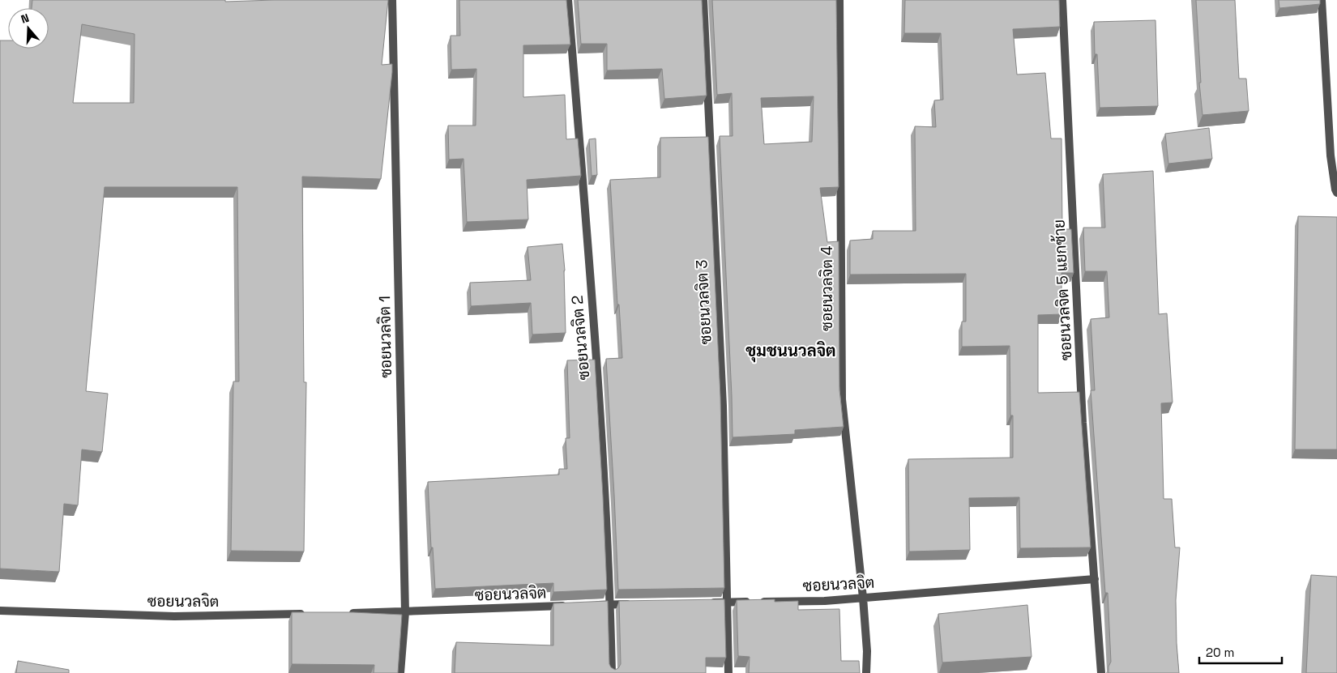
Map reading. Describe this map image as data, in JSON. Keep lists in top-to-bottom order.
{
  "streets": {
    "street": [
      "ซอยนวลจิต 4",
      "ซอยนวลจิต 5 แยกซ้าย",
      "ซอยนวลจิต 3",
      "ซอยนวลจิต 1",
      "ซอยนวลจิต 2",
      "ซอยนวลจิต"
    ]
  },
  "crossings": [
    ["ซอยนวลจิต 4", "ซอยนวลจิต"],
    ["ซอยนวลจิต 5 แยกซ้าย", "ซอยนวลจิต"],
    ["ซอยนวลจิต 3", "ซอยนวลจิต"],
    ["ซอยนวลจิต 1", "ซอยนวลจิต"]
  ],
  "districts": ["ชุมชนนวลจิต"],
  "scale_bar": "20 m",
  "north": "top"
}
